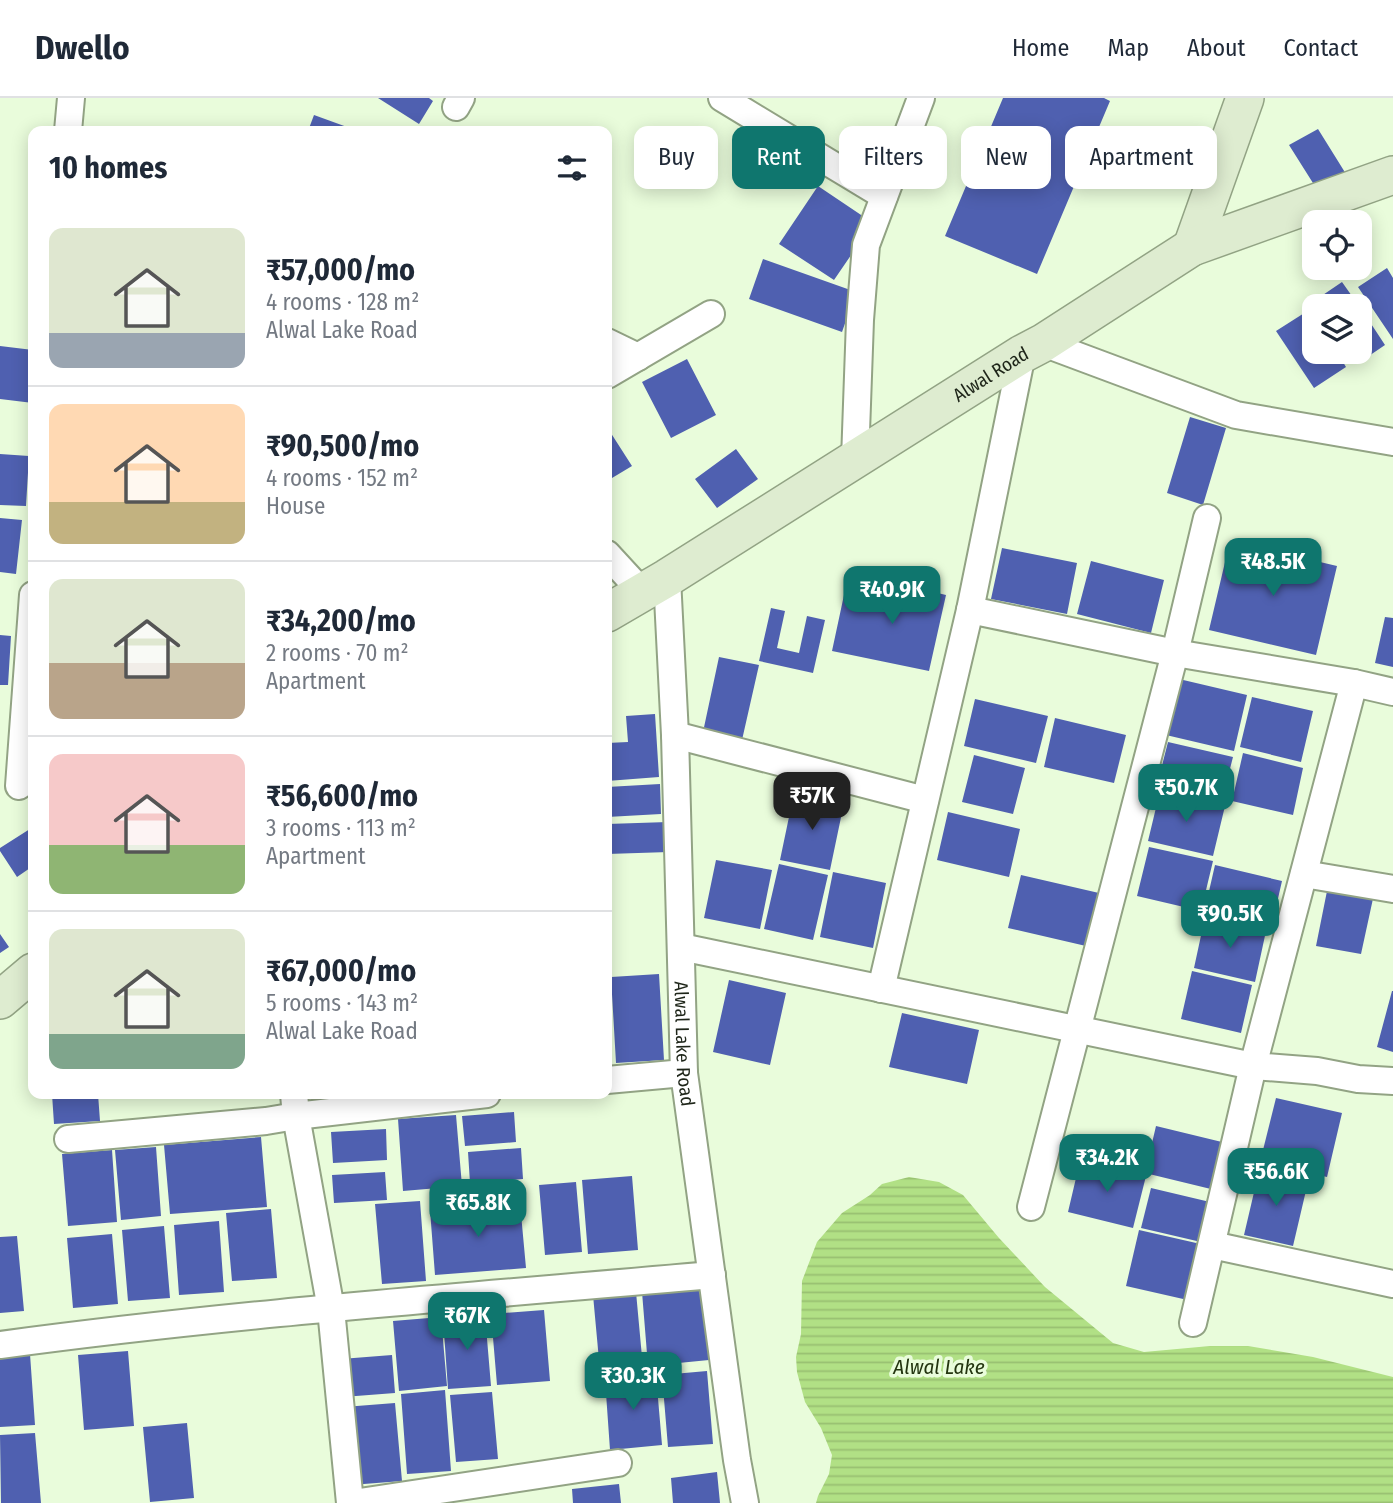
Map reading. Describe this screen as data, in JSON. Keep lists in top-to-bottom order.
{
  "streets": {
    "main road": ["Alwal Road"],
    "street": ["Alwal Lake Road"]
  },
  "crossings": [
    ["Alwal Road", "Alwal Lake Road"]
  ],
  "water": ["Alwal Lake"],
  "page": {
    "header": "Dwello",
    "nav": [
      "Home",
      "Map",
      "About",
      "Contact"
    ],
    "chip": [
      "Buy",
      "Rent",
      "Filters",
      "New",
      "Apartment"
    ],
    "heading": "10 homes",
    "list": [
      {
        "name": "₹57,000/mo",
        "note": "4 rooms · 128 m² · Alwal Lake Road"
      },
      {
        "name": "₹90,500/mo",
        "note": "4 rooms · 152 m² · House"
      },
      {
        "name": "₹34,200/mo",
        "note": "2 rooms · 70 m² · Apartment"
      },
      {
        "name": "₹56,600/mo",
        "note": "3 rooms · 113 m² · Apartment"
      },
      {
        "name": "₹67,000/mo",
        "note": "5 rooms · 143 m² · Alwal Lake Road"
      }
    ],
    "price": [
      "₹48.5K",
      "₹40.9K",
      "₹50.7K",
      "₹57K",
      "₹90.5K",
      "₹34.2K",
      "₹56.6K",
      "₹65.8K",
      "₹67K",
      "₹30.3K"
    ]
  }
}
